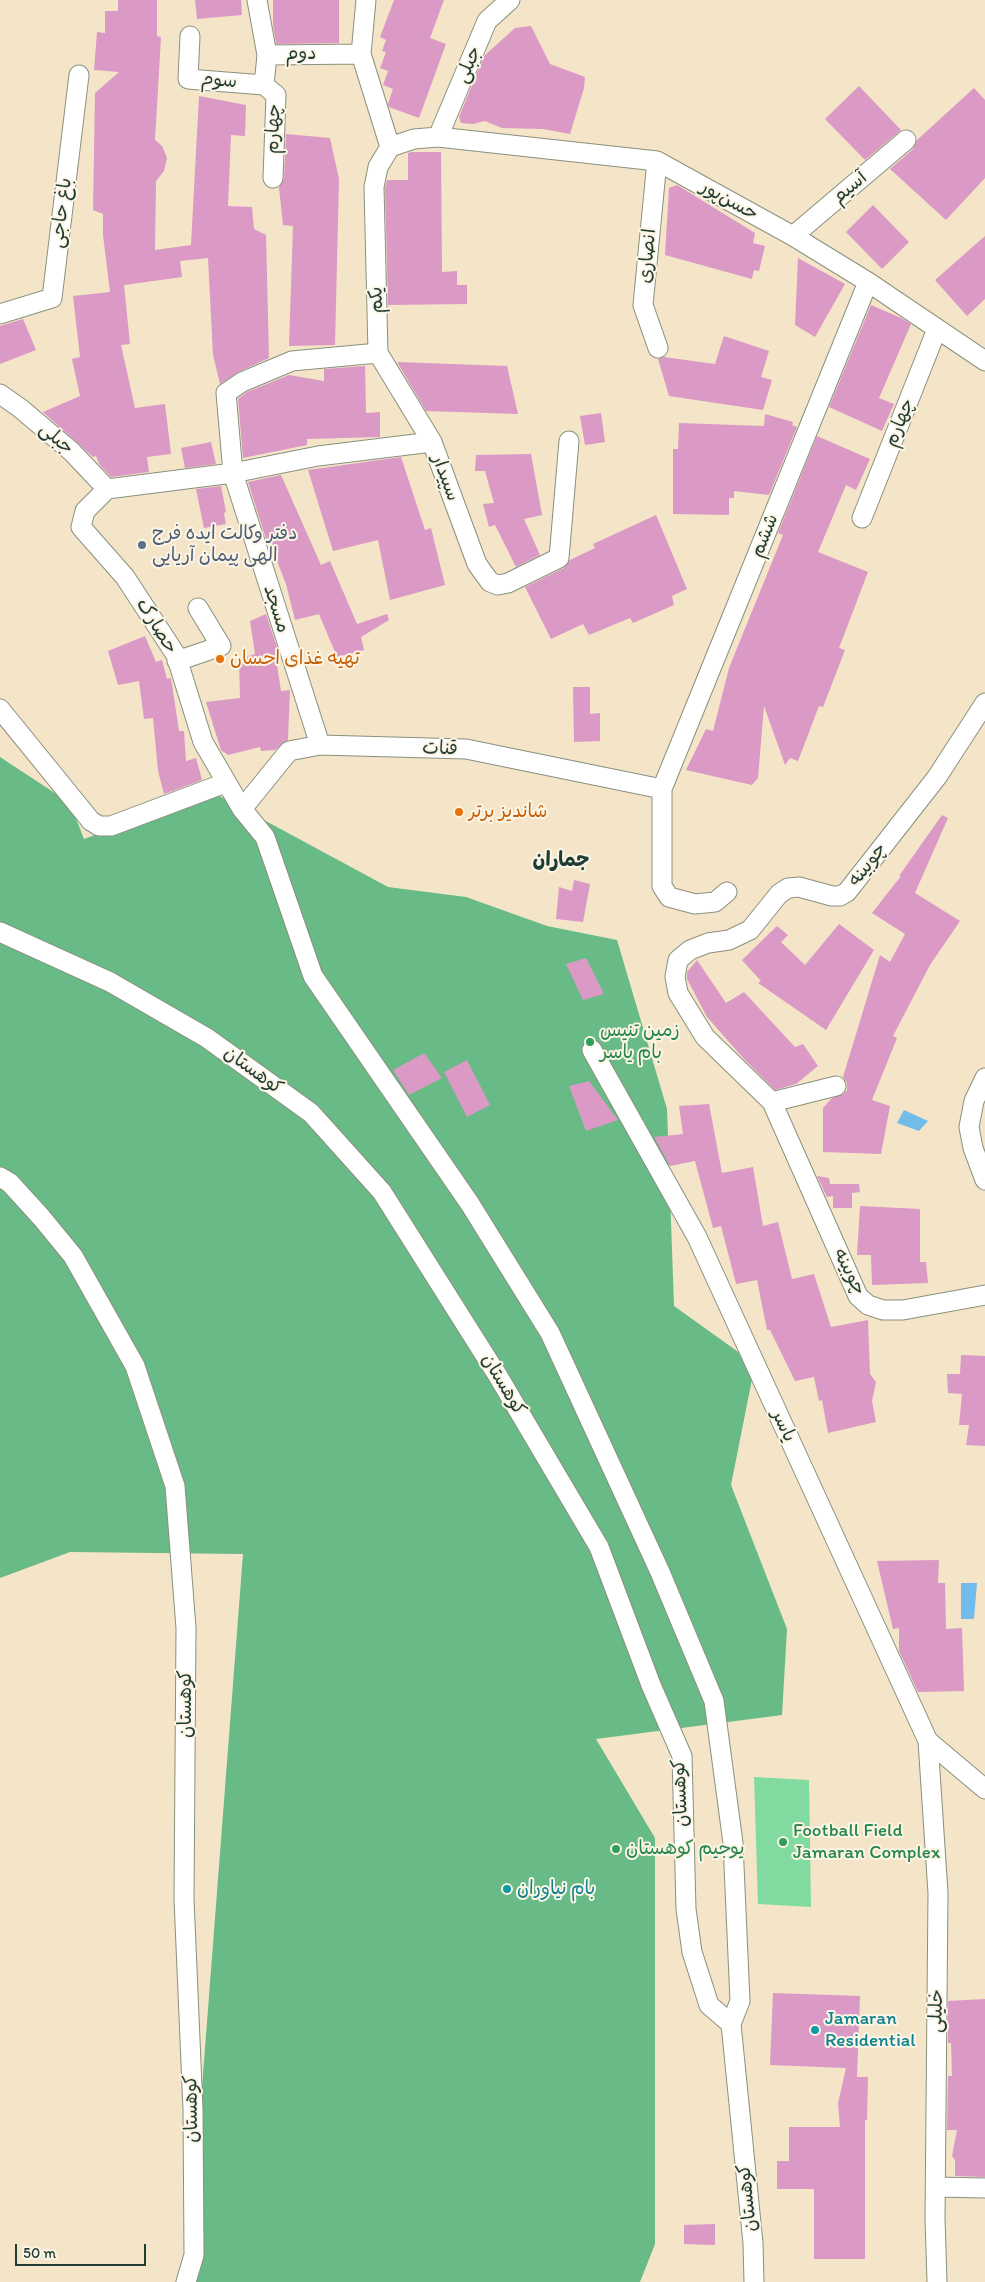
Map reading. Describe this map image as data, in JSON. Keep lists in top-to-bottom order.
{
  "streets": {
    "street": [
      "دوم",
      "جبلی",
      "سوم",
      "چهارم",
      "آسیم",
      "حسن‌پور",
      "باغ حاجی",
      "انصاری",
      "یکم",
      "سپیدار",
      "ششم",
      "مسجد",
      "حصارک",
      "قنات",
      "چوبینه",
      "کوهستان",
      "یاسر",
      "خلیلی"
    ]
  },
  "crossings": [
    ["دوم", "چهارم"],
    ["جبلی", "حسن‌پور"],
    ["جبلی", "سپیدار"],
    ["جبلی", "حصارک"],
    ["سوم", "چهارم"],
    ["چهارم", "حسن‌پور"],
    ["آسیم", "حسن‌پور"],
    ["حسن‌پور", "انصاری"],
    ["حسن‌پور", "ششم"],
    ["یکم", "سپیدار"],
    ["یکم", "مسجد"],
    ["سپیدار", "مسجد"],
    ["سپیدار", "حصارک"],
    ["ششم", "قنات"],
    ["مسجد", "قنات"],
    ["حصارک", "قنات"],
    ["حصارک", "کوهستان"],
    ["قنات", "کوهستان"],
    ["یاسر", "خلیلی"]
  ],
  "districts": ["جماران"],
  "places": [
    "دفتر وکالت ایده فرج الهی پیمان آریایی",
    "تهیه غذای احسان",
    "شاندیز برتر",
    "زمین تنیس بام یاسر",
    "Football Field Jamaran Complex",
    "یوجیم کوهستان",
    "بام نیاوران",
    "Jamaran Residential"
  ],
  "scale_bar": "50 m"
}
